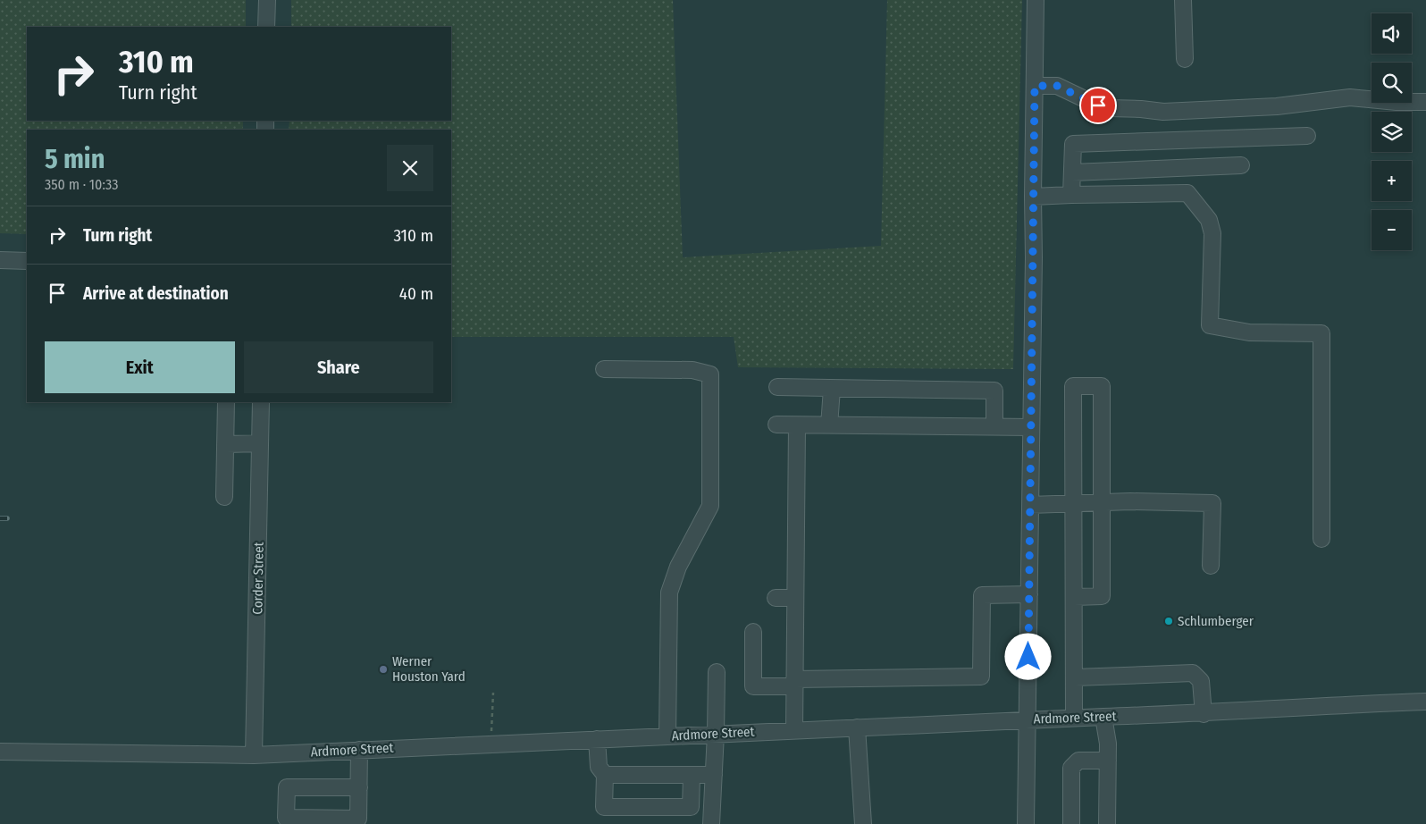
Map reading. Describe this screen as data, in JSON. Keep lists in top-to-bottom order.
{
  "streets": {
    "street": ["Corder Street", "Ardmore Street"]
  },
  "crossings": [
    ["Corder Street", "Ardmore Street"]
  ],
  "places": ["Schlumberger", "Werner Houston Yard"],
  "page": {
    "map_buttons": ["+", "−"],
    "turn": ["310 m", "Turn right"],
    "heading": ["5 min", "350 m · 10:33"],
    "list": [
      {
        "name": "Turn right",
        "value": "310 m"
      },
      {
        "name": "Arrive at destination",
        "value": "40 m"
      }
    ],
    "buttons": ["Exit", "Share"]
  }
}
